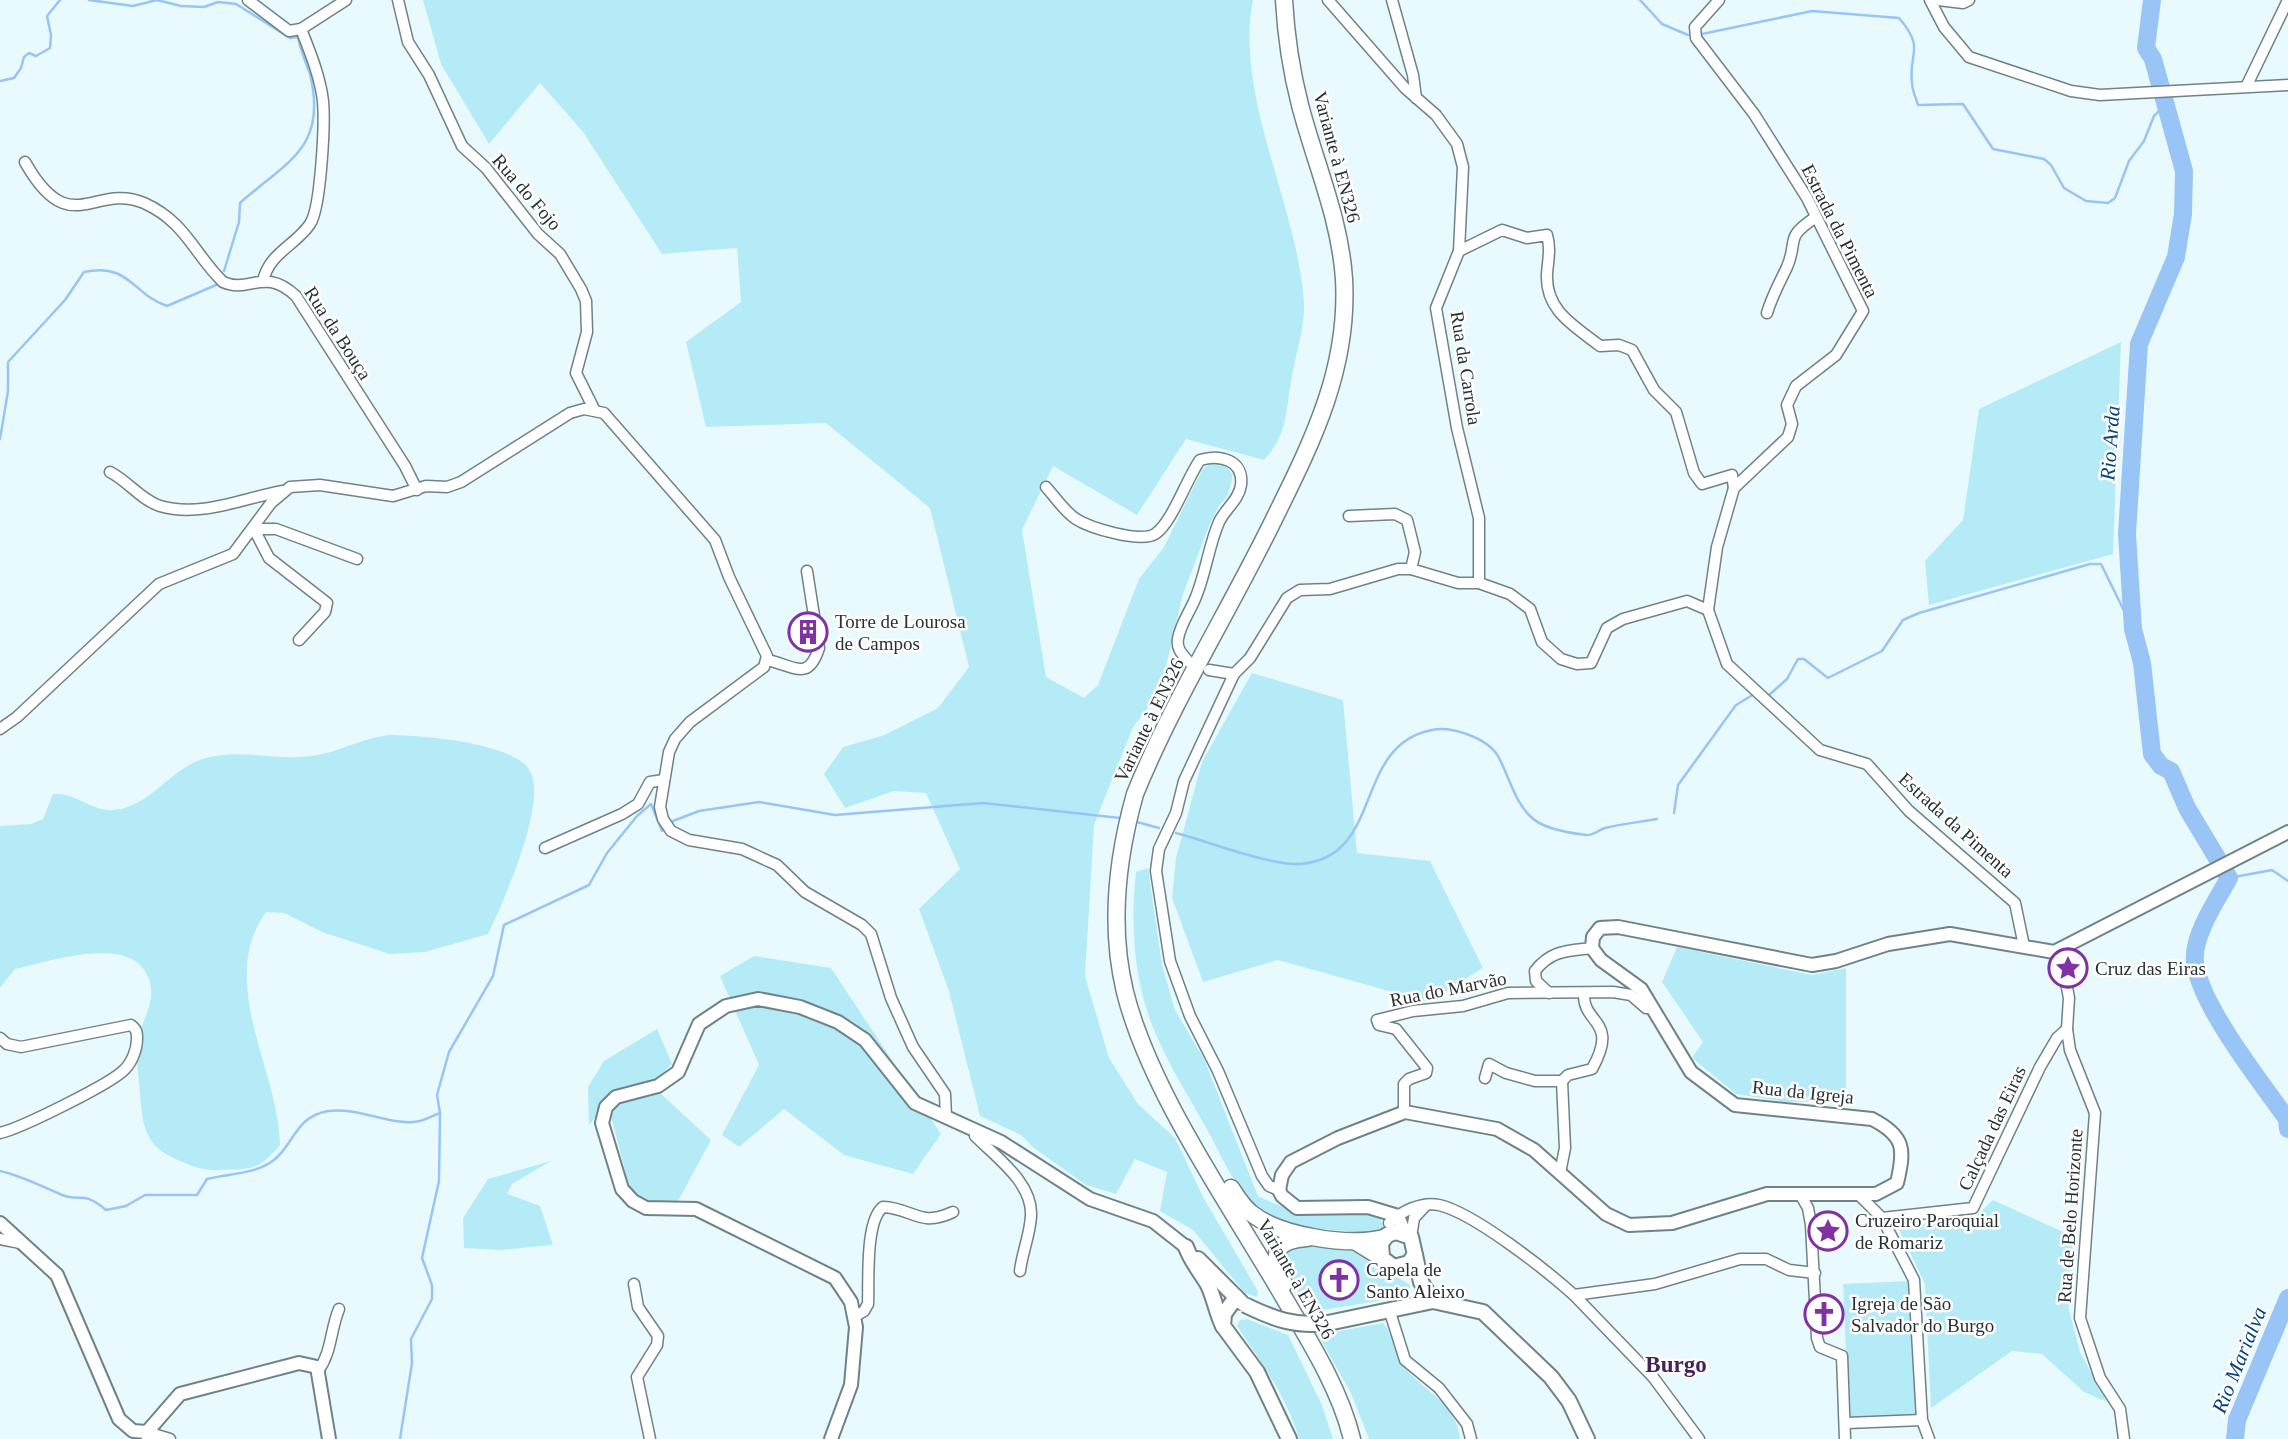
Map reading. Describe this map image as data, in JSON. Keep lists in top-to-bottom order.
{
  "streets": {
    "main road": ["Variante à EN326"],
    "street": [
      "Rua do Fojo",
      "Estrada da Pimenta",
      "Rua da Bouça",
      "Rua da Carrola",
      "Rua do Marvão",
      "Rua da Igreja",
      "Calçada das Eiras",
      "Rua de Belo Horizonte"
    ]
  },
  "crossings": [
    ["Rua do Marvão", "Rua da Igreja"],
    ["Calçada das Eiras", "Rua de Belo Horizonte"]
  ],
  "districts": ["Burgo"],
  "water": ["Rio Arda", "Rio Marialva"],
  "places": {
    "building": ["Torre de Lourosa de Campos"],
    "place": ["Cruz das Eiras", "Cruzeiro Paroquial de Romariz"],
    "church": ["Capela de Santo Aleixo", "Igreja de São Salvador do Burgo"]
  }
}
